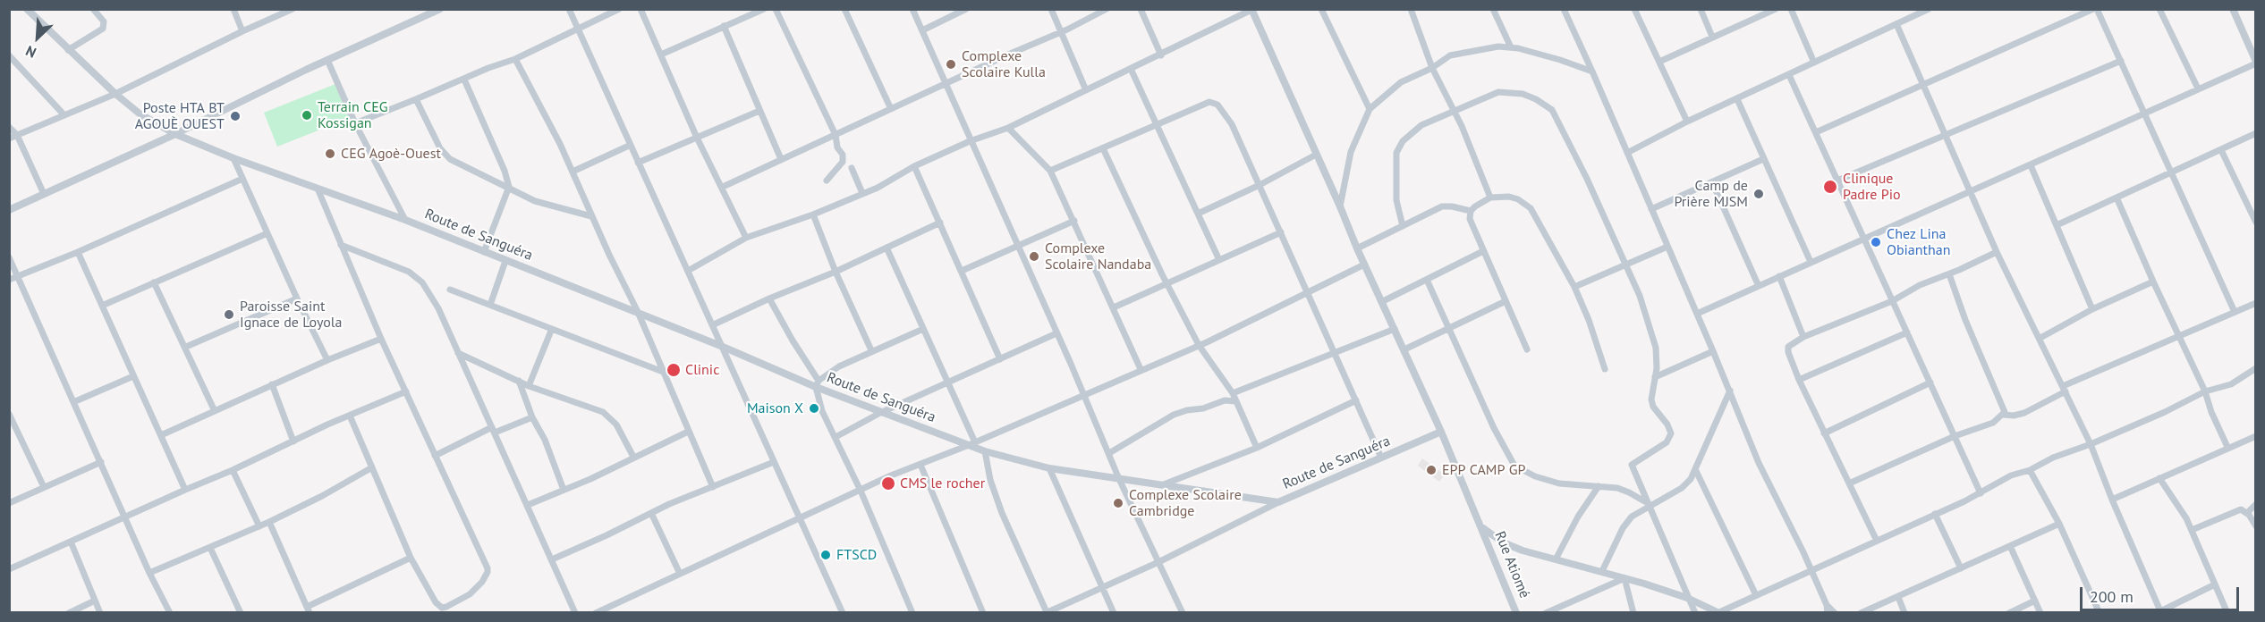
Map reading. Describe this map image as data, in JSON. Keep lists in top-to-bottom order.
{
  "streets": {
    "street": ["Route de Sanguéra", "Rue Atiomé"]
  },
  "places": [
    "Complexe Scolaire Kulla",
    "Terrain CEG Kossigan",
    "Poste HTA BT AGOUÈ OUEST",
    "CEG Agoè-Ouest",
    "Clinique Padre Pio",
    "Camp de Prière MJSM",
    "Chez Lina Obianthan",
    "Complexe Scolaire Nandaba",
    "Paroisse Saint Ignace de Loyola",
    "Clinic",
    "Maison X",
    "EPP CAMP GP",
    "CMS le rocher",
    "Complexe Scolaire Cambridge",
    "FTSCD"
  ],
  "scale_bar": "200 m",
  "north": "bottom left"
}
